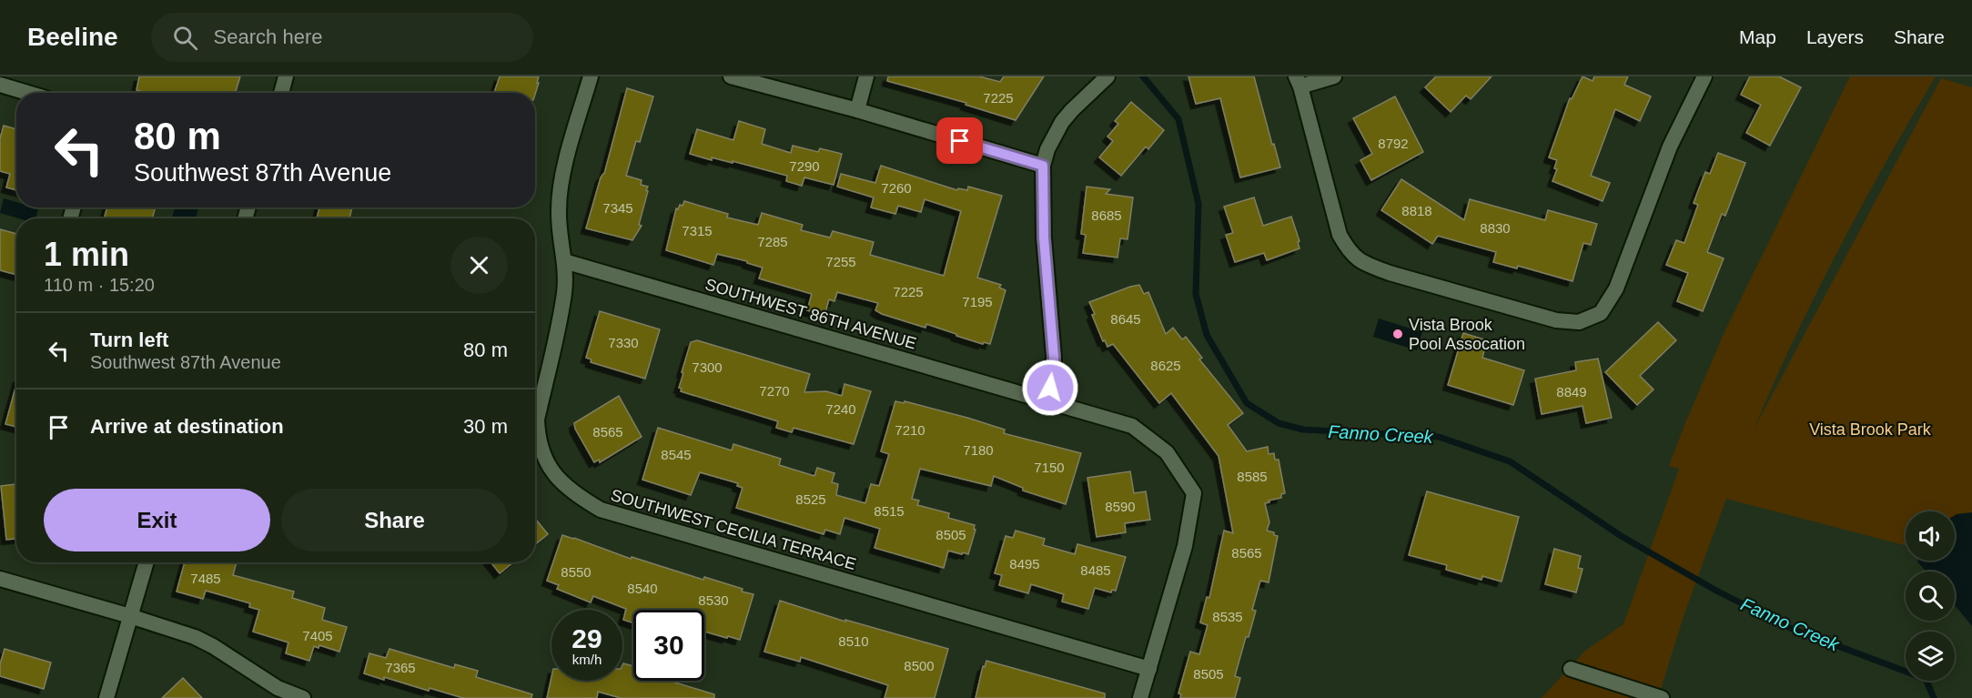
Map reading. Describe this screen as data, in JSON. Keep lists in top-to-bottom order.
{
  "streets": {
    "street": ["SOUTHWEST 86TH AVENUE", "SOUTHWEST CECILIA TERRACE"]
  },
  "crossings": [
    ["SOUTHWEST 86TH AVENUE", "SOUTHWEST CECILIA TERRACE"]
  ],
  "water": ["Fanno Creek"],
  "parks": ["Vista Brook Park"],
  "places": ["Vista Brook Pool Assocation"],
  "house_numbers": [
    "7225",
    "8792",
    "7290",
    "7260",
    "7345",
    "8818",
    "8685",
    "8830",
    "7315",
    "7285",
    "7255",
    "7225",
    "7195",
    "8645",
    "7330",
    "8625",
    "7300",
    "7270",
    "8849",
    "7240",
    "7210",
    "8565",
    "7180",
    "8545",
    "7150",
    "8585",
    "8525",
    "8590",
    "8515",
    "8505",
    "8565",
    "8495",
    "8485",
    "8550",
    "7485",
    "8540",
    "8530",
    "8535",
    "7405",
    "8510",
    "8500",
    "7365",
    "8505"
  ],
  "page": {
    "header": "Beeline",
    "search": "Search here",
    "nav": ["Map", "Layers", "Share"],
    "turn": ["80 m", "Southwest 87th Avenue"],
    "heading": ["1 min", "110 m · 15:20"],
    "list": [
      {
        "name": "Turn left",
        "note": "Southwest 87th Avenue",
        "value": "80 m"
      },
      {
        "name": "Arrive at destination",
        "value": "30 m"
      }
    ],
    "buttons": ["Exit", "Share"],
    "speed": "29 km/h",
    "limit": "30"
  }
}
